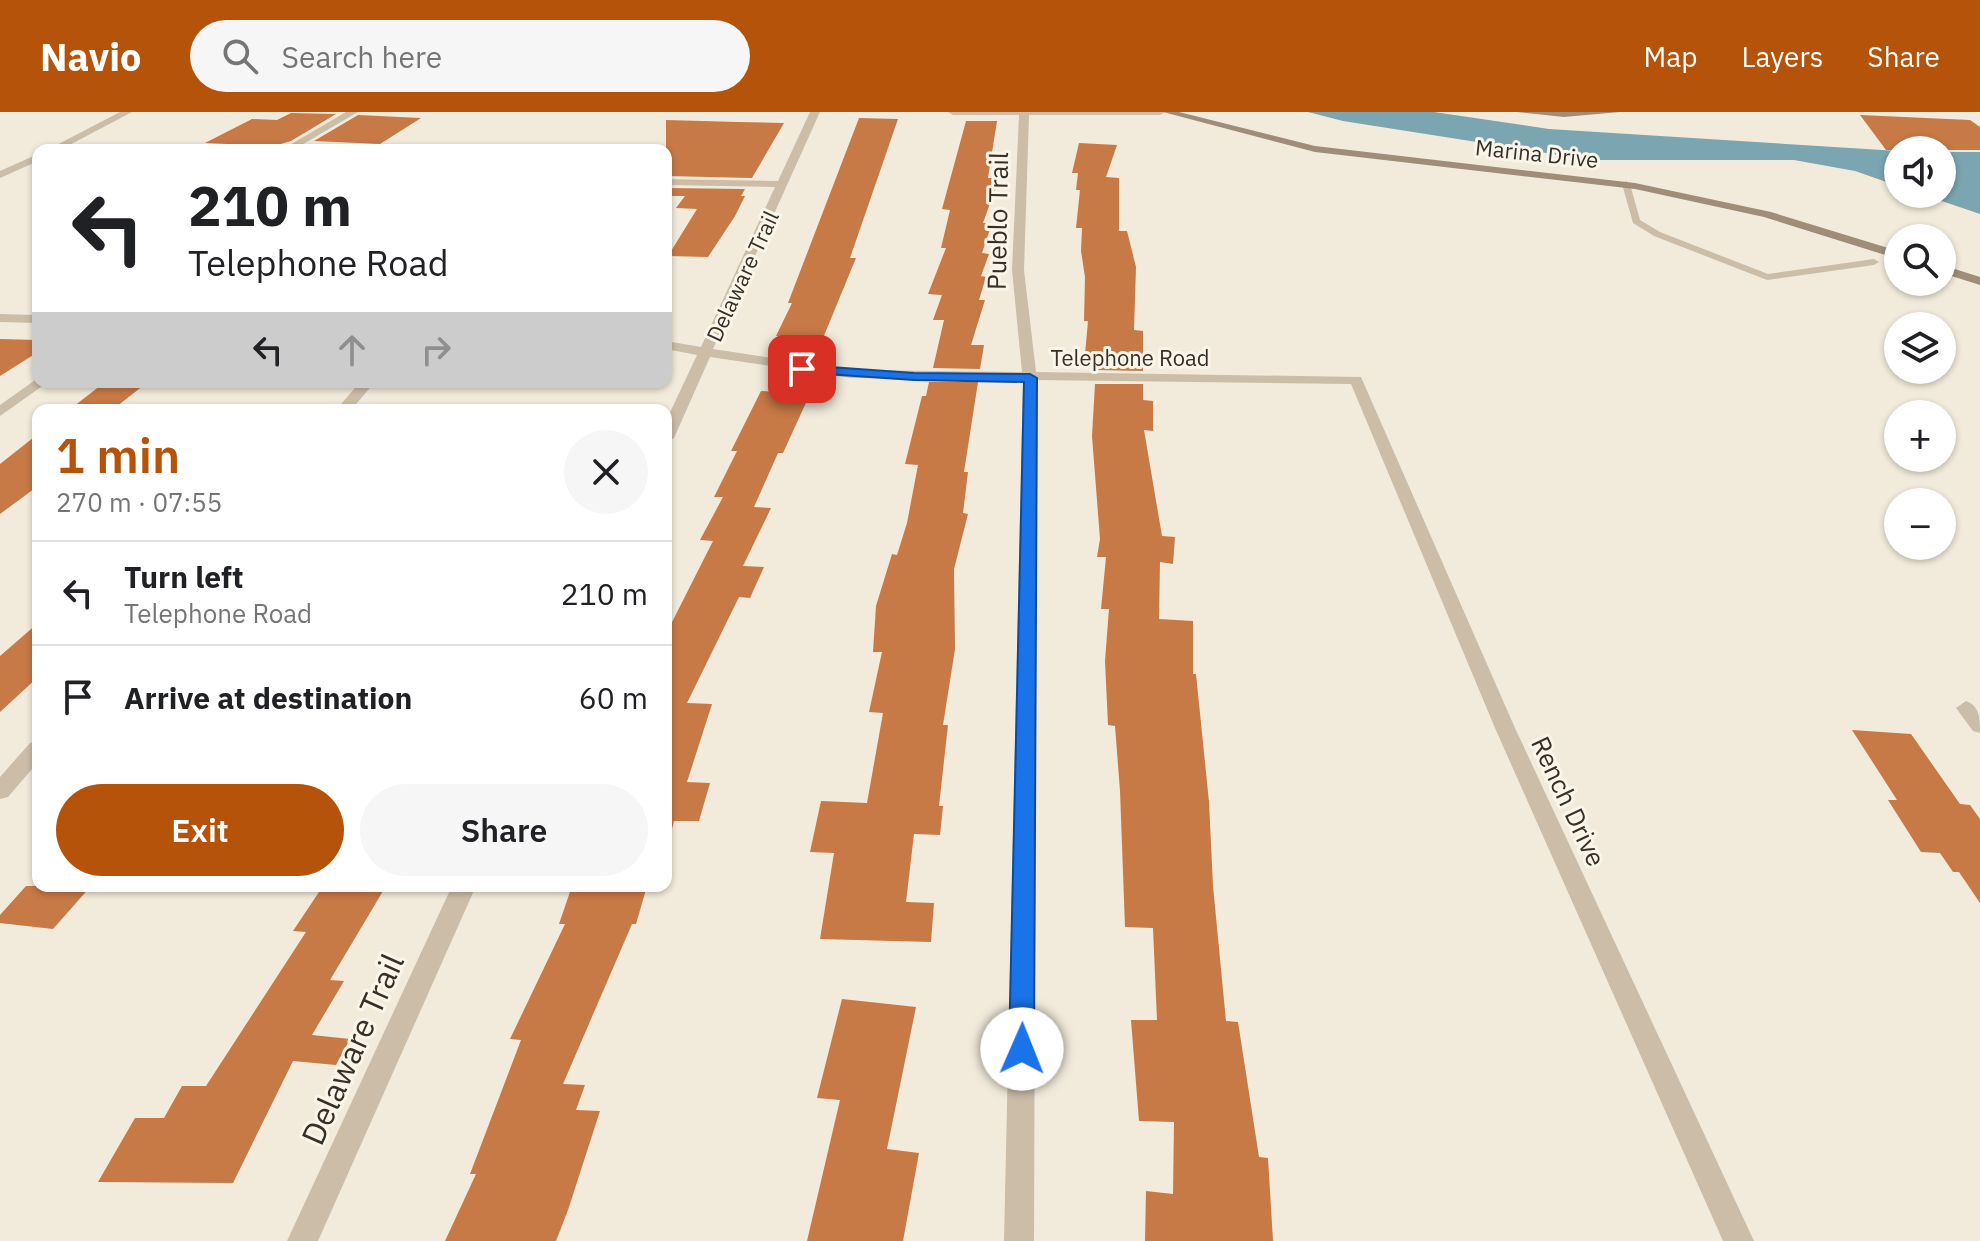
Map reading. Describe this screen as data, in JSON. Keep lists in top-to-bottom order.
{
  "streets": {
    "street": [
      "Marina Drive",
      "Pueblo Trail",
      "Delaware Trail",
      "Telephone Road",
      "Rench Drive"
    ]
  },
  "crossings": [
    ["Pueblo Trail", "Telephone Road"],
    ["Delaware Trail", "Telephone Road"],
    ["Telephone Road", "Rench Drive"]
  ],
  "page": {
    "header": "Navio",
    "search": "Search here",
    "nav": ["Map", "Layers", "Share"],
    "map_buttons": ["+", "−"],
    "turn": ["210 m", "Telephone Road"],
    "heading": ["1 min", "270 m · 07:55"],
    "list": [
      {
        "name": "Turn left",
        "note": "Telephone Road",
        "value": "210 m"
      },
      {
        "name": "Arrive at destination",
        "value": "60 m"
      }
    ],
    "buttons": ["Exit", "Share"]
  }
}
